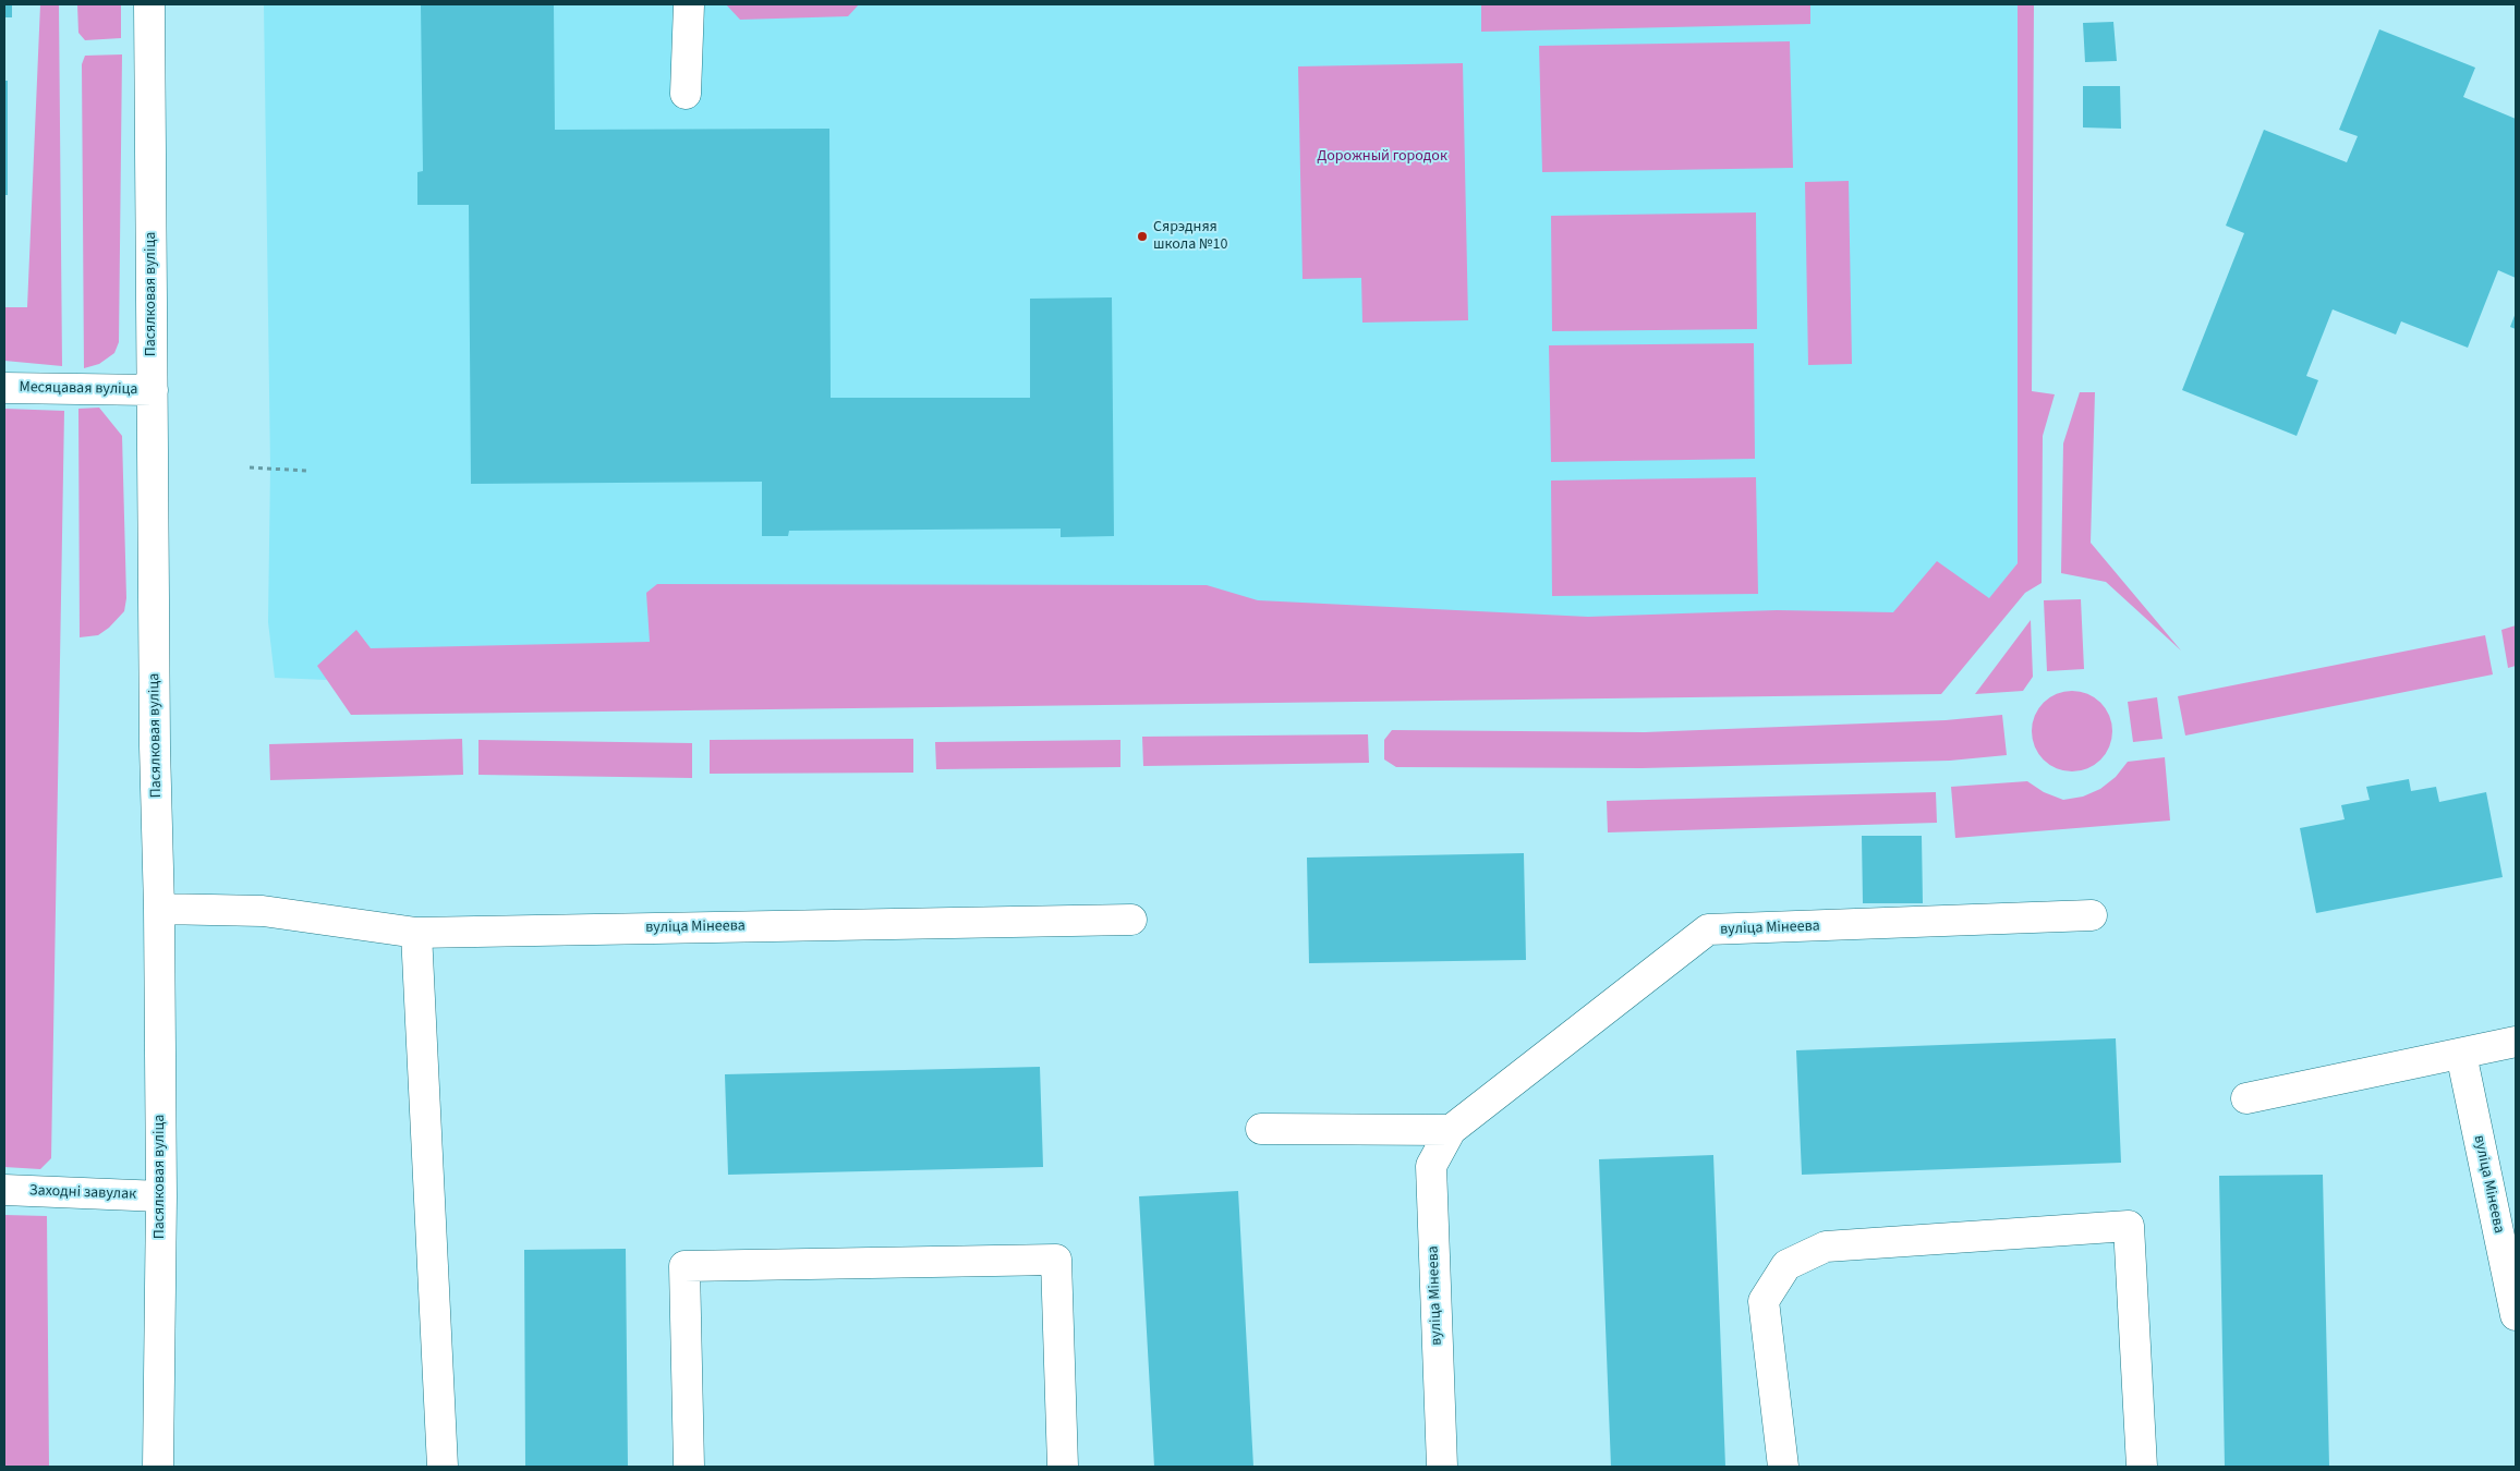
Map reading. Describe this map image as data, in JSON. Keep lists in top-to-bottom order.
{
  "streets": {
    "street": [
      "Пасялковая вуліца",
      "Месяцавая вуліца",
      "вуліца Мінеева",
      "Заходні завулак"
    ]
  },
  "crossings": [
    ["Пасялковая вуліца", "Месяцавая вуліца"],
    ["Пасялковая вуліца", "вуліца Мінеева"],
    ["Пасялковая вуліца", "Заходні завулак"]
  ],
  "parks": ["Дорожный городок"],
  "places": ["Сярэдняя школа №10"]
}
